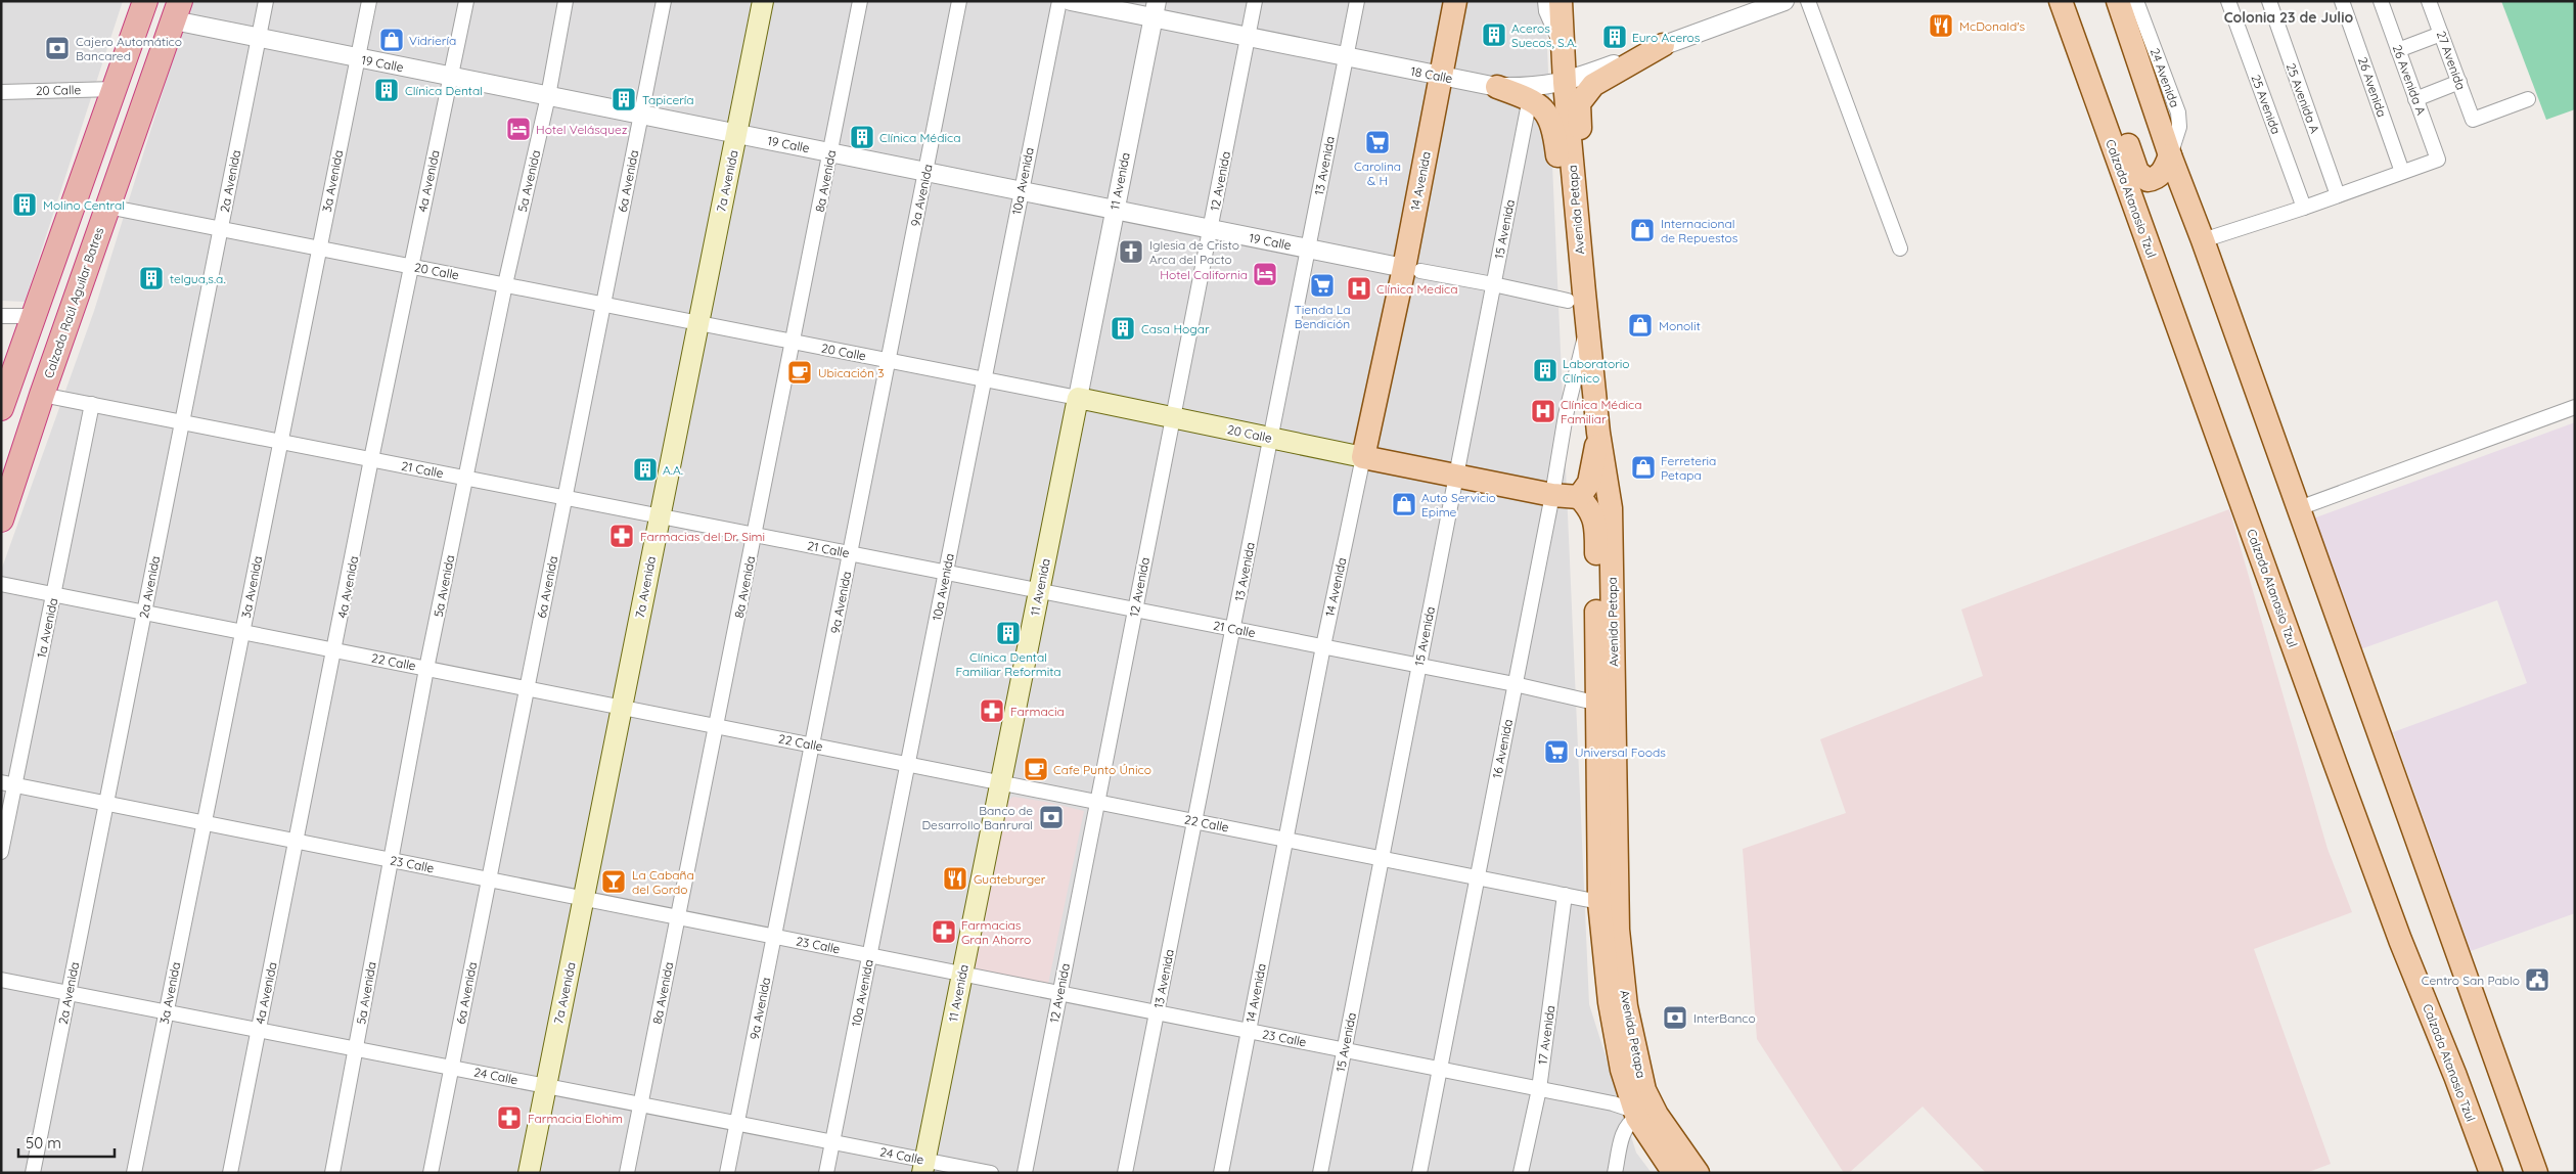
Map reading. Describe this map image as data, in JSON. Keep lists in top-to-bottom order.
{
  "streets": {
    "highway": ["Calzada Raúl Aguilar Batres"],
    "main road": [
      "20 Calle",
      "7a Avenida",
      "11 Avenida",
      "14 Avenida",
      "Calzada Atanasio Tzul",
      "Avenida Petapa"
    ],
    "street": [
      "27 Avenida",
      "19 Calle",
      "18 Calle",
      "24 Avenida",
      "26 Avenida A",
      "26 Avenida",
      "25 Avenida A",
      "25 Avenida",
      "13 Avenida",
      "2a Avenida",
      "3a Avenida",
      "4a Avenida",
      "5a Avenida",
      "6a Avenida",
      "8a Avenida",
      "10a Avenida",
      "12 Avenida",
      "9a Avenida",
      "15 Avenida",
      "21 Calle",
      "1a Avenida",
      "22 Calle",
      "16 Avenida",
      "23 Calle",
      "17 Avenida",
      "24 Calle"
    ]
  },
  "crossings": [
    ["19 Calle", "13 Avenida"],
    ["19 Calle", "2a Avenida"],
    ["19 Calle", "3a Avenida"],
    ["19 Calle", "4a Avenida"],
    ["19 Calle", "5a Avenida"],
    ["19 Calle", "6a Avenida"],
    ["19 Calle", "7a Avenida"],
    ["19 Calle", "8a Avenida"],
    ["19 Calle", "10a Avenida"],
    ["19 Calle", "11 Avenida"],
    ["19 Calle", "12 Avenida"],
    ["19 Calle", "14 Avenida"],
    ["19 Calle", "9a Avenida"],
    ["19 Calle", "Avenida Petapa"],
    ["19 Calle", "15 Avenida"],
    ["19 Calle", "Calzada Raúl Aguilar Batres"],
    ["18 Calle", "13 Avenida"],
    ["18 Calle", "11 Avenida"],
    ["18 Calle", "12 Avenida"],
    ["18 Calle", "14 Avenida"],
    ["18 Calle", "Avenida Petapa"],
    ["26 Avenida A", "26 Avenida"],
    ["20 Calle", "13 Avenida"],
    ["20 Calle", "2a Avenida"],
    ["20 Calle", "3a Avenida"],
    ["20 Calle", "4a Avenida"],
    ["20 Calle", "5a Avenida"],
    ["20 Calle", "6a Avenida"],
    ["20 Calle", "7a Avenida"],
    ["20 Calle", "8a Avenida"],
    ["20 Calle", "10a Avenida"],
    ["20 Calle", "11 Avenida"],
    ["20 Calle", "12 Avenida"],
    ["20 Calle", "14 Avenida"],
    ["20 Calle", "9a Avenida"],
    ["20 Calle", "Avenida Petapa"],
    ["20 Calle", "15 Avenida"],
    ["20 Calle", "Calzada Raúl Aguilar Batres"],
    ["20 Calle", "16 Avenida"],
    ["13 Avenida", "21 Calle"],
    ["13 Avenida", "22 Calle"],
    ["13 Avenida", "23 Calle"],
    ["2a Avenida", "21 Calle"],
    ["2a Avenida", "22 Calle"],
    ["2a Avenida", "23 Calle"],
    ["2a Avenida", "24 Calle"],
    ["3a Avenida", "21 Calle"],
    ["3a Avenida", "22 Calle"],
    ["3a Avenida", "23 Calle"],
    ["3a Avenida", "24 Calle"],
    ["4a Avenida", "21 Calle"],
    ["4a Avenida", "22 Calle"],
    ["4a Avenida", "23 Calle"],
    ["4a Avenida", "24 Calle"],
    ["5a Avenida", "21 Calle"],
    ["5a Avenida", "22 Calle"],
    ["5a Avenida", "23 Calle"],
    ["5a Avenida", "24 Calle"],
    ["6a Avenida", "21 Calle"],
    ["6a Avenida", "22 Calle"],
    ["6a Avenida", "23 Calle"],
    ["6a Avenida", "24 Calle"],
    ["7a Avenida", "21 Calle"],
    ["7a Avenida", "22 Calle"],
    ["7a Avenida", "23 Calle"],
    ["7a Avenida", "24 Calle"],
    ["8a Avenida", "21 Calle"],
    ["8a Avenida", "22 Calle"],
    ["8a Avenida", "23 Calle"],
    ["8a Avenida", "24 Calle"],
    ["10a Avenida", "21 Calle"],
    ["10a Avenida", "22 Calle"],
    ["10a Avenida", "23 Calle"],
    ["10a Avenida", "24 Calle"],
    ["11 Avenida", "21 Calle"],
    ["11 Avenida", "22 Calle"],
    ["11 Avenida", "23 Calle"],
    ["11 Avenida", "24 Calle"],
    ["12 Avenida", "21 Calle"],
    ["12 Avenida", "22 Calle"],
    ["12 Avenida", "23 Calle"],
    ["14 Avenida", "21 Calle"],
    ["14 Avenida", "22 Calle"],
    ["14 Avenida", "23 Calle"],
    ["9a Avenida", "21 Calle"],
    ["9a Avenida", "22 Calle"],
    ["9a Avenida", "23 Calle"],
    ["9a Avenida", "24 Calle"],
    ["Avenida Petapa", "21 Calle"],
    ["Avenida Petapa", "22 Calle"],
    ["Avenida Petapa", "16 Avenida"],
    ["Avenida Petapa", "23 Calle"],
    ["15 Avenida", "21 Calle"],
    ["15 Avenida", "22 Calle"],
    ["15 Avenida", "23 Calle"],
    ["Calzada Raúl Aguilar Batres", "21 Calle"],
    ["21 Calle", "1a Avenida"],
    ["21 Calle", "16 Avenida"],
    ["1a Avenida", "22 Calle"],
    ["1a Avenida", "23 Calle"],
    ["22 Calle", "16 Avenida"],
    ["22 Calle", "17 Avenida"],
    ["16 Avenida", "23 Calle"],
    ["23 Calle", "17 Avenida"]
  ],
  "districts": ["Colonia 23 de Julio"],
  "places": {
    "restaurant": ["McDonald's", "Guateburger"],
    "building": [
      "Aceros Suecos, S.A.",
      "Euro Aceros",
      "Clínica Dental",
      "Tapicería",
      "Clínica Médica",
      "Molino Central",
      "telgua,s.a.",
      "Casa Hogar",
      "Laboratorio Clínico",
      "A.A.",
      "Clínica Dental Familiar Reformita"
    ],
    "shop": [
      "Vidriería",
      "Internacional de Repuestos",
      "Monolit",
      "Ferreteria Petapa",
      "Auto Servicio Epime"
    ],
    "bank": ["Cajero Automático Bancared", "Banco de Desarrollo Banrural", "InterBanco"],
    "hotel": ["Hotel Velásquez", "Hotel California"],
    "supermarket": ["Carolina & H", "Tienda La Bendición", "Universal Foods"],
    "church": ["Iglesia de Cristo Arca del Pacto"],
    "hospital": ["Clínica Medica", "Clínica Médica Familiar"],
    "cafe": ["Ubicación 3", "Cafe Punto Único"],
    "pharmacy": [
      "Farmacias del Dr. Simi",
      "Farmacia",
      "Farmacias Gran Ahorro",
      "Farmacia Elohim"
    ],
    "bar": ["La Cabaña del Gordo"],
    "public building": ["Centro San Pablo"]
  },
  "scale_bar": "50 m"
}
